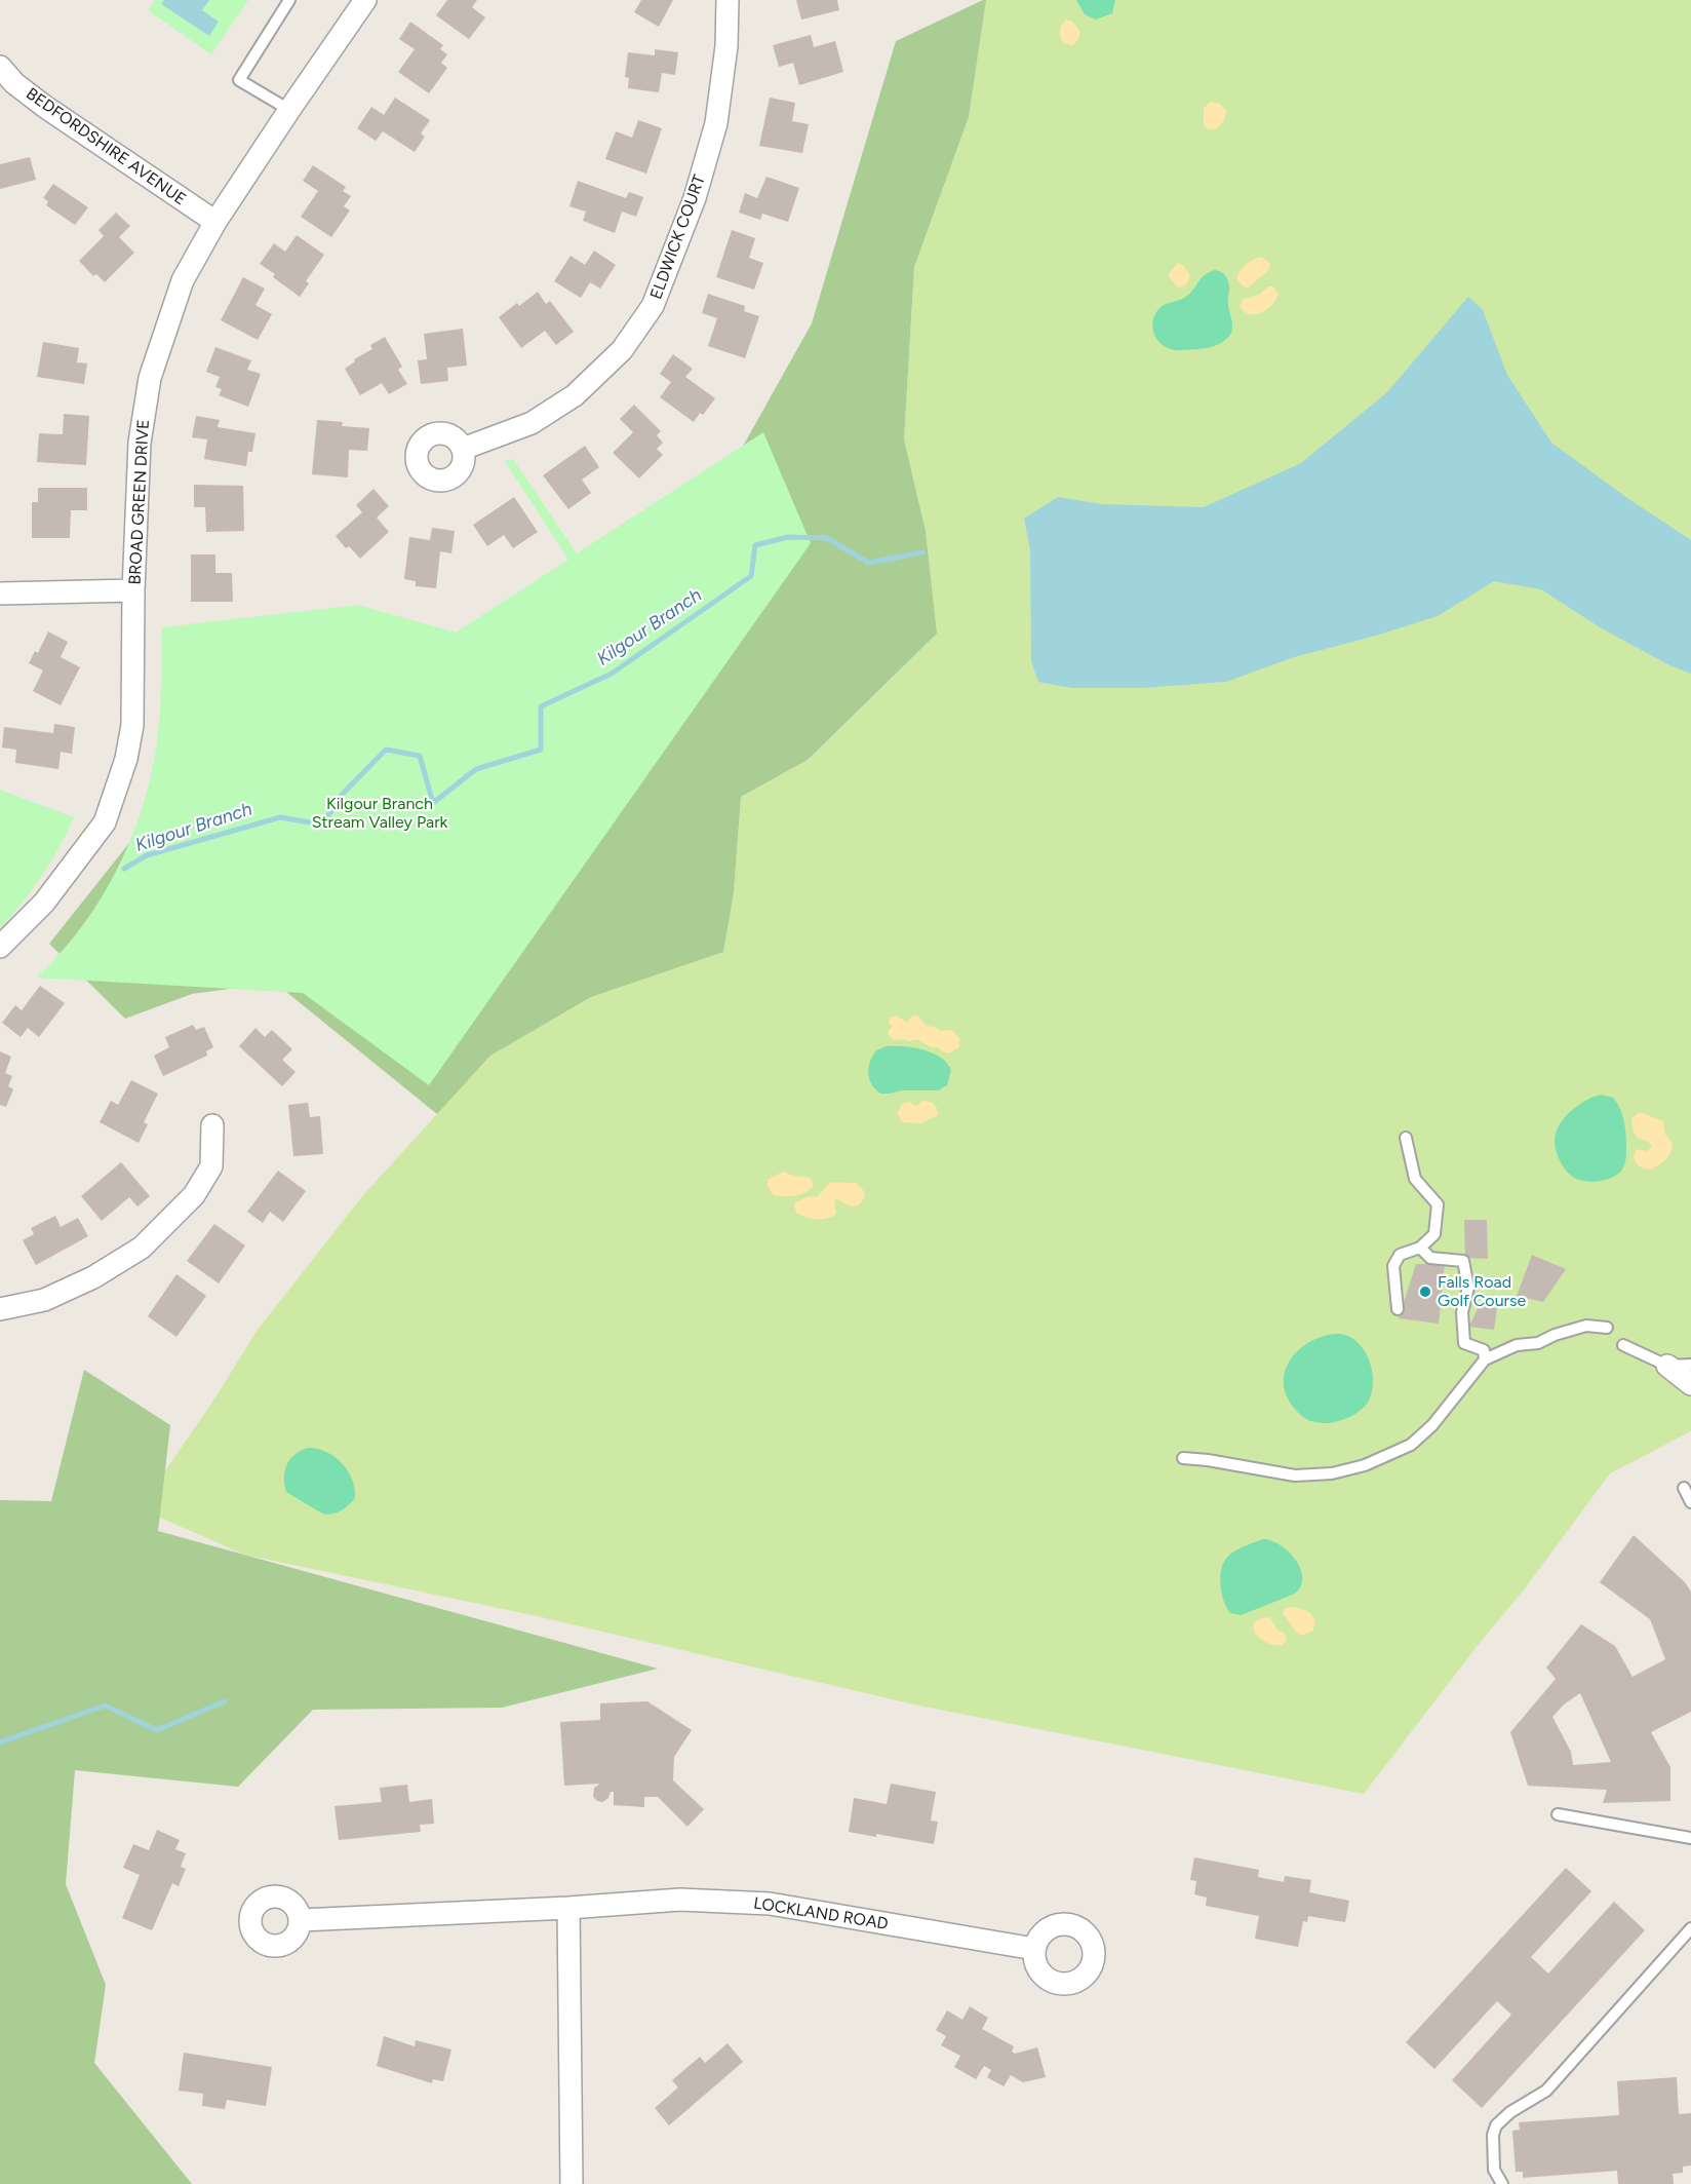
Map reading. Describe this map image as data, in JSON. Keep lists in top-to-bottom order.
{
  "streets": {
    "street": [
      "BEDFORDSHIRE AVENUE",
      "ELDWICK COURT",
      "BROAD GREEN DRIVE",
      "LOCKLAND ROAD"
    ]
  },
  "crossings": [
    ["BEDFORDSHIRE AVENUE", "BROAD GREEN DRIVE"]
  ],
  "water": ["Kilgour Branch"],
  "parks": ["Kilgour Branch Stream Valley Park"],
  "places": ["Falls Road Golf Course"]
}
